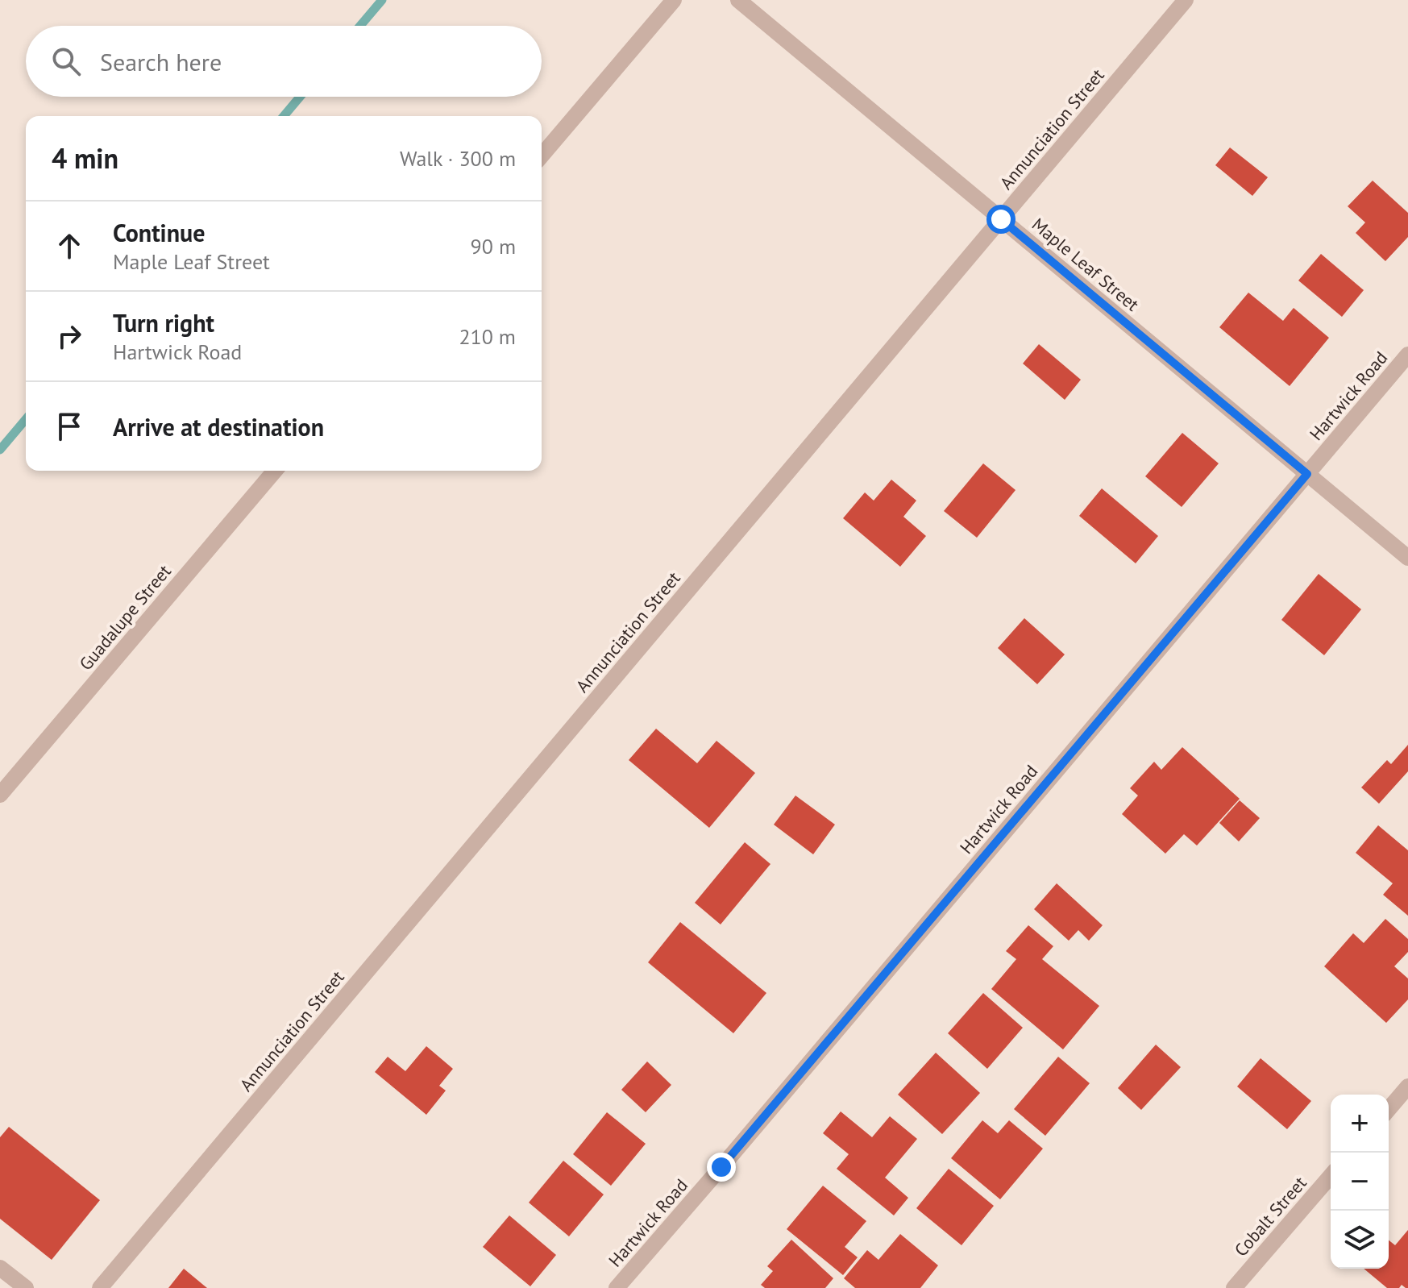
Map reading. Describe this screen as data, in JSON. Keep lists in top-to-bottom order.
{
  "streets": {
    "street": [
      "Annunciation Street",
      "Maple Leaf Street",
      "Hartwick Road",
      "Guadalupe Street",
      "Cobalt Street"
    ]
  },
  "crossings": [
    ["Annunciation Street", "Maple Leaf Street"],
    ["Maple Leaf Street", "Hartwick Road"]
  ],
  "page": {
    "search": "Search here",
    "heading": ["4 min", "Walk · 300 m"],
    "list": [
      ["Continue", "Maple Leaf Street", "90 m"],
      ["Turn right", "Hartwick Road", "210 m"],
      "Arrive at destination"
    ],
    "map_buttons": ["+", "−"]
  }
}
